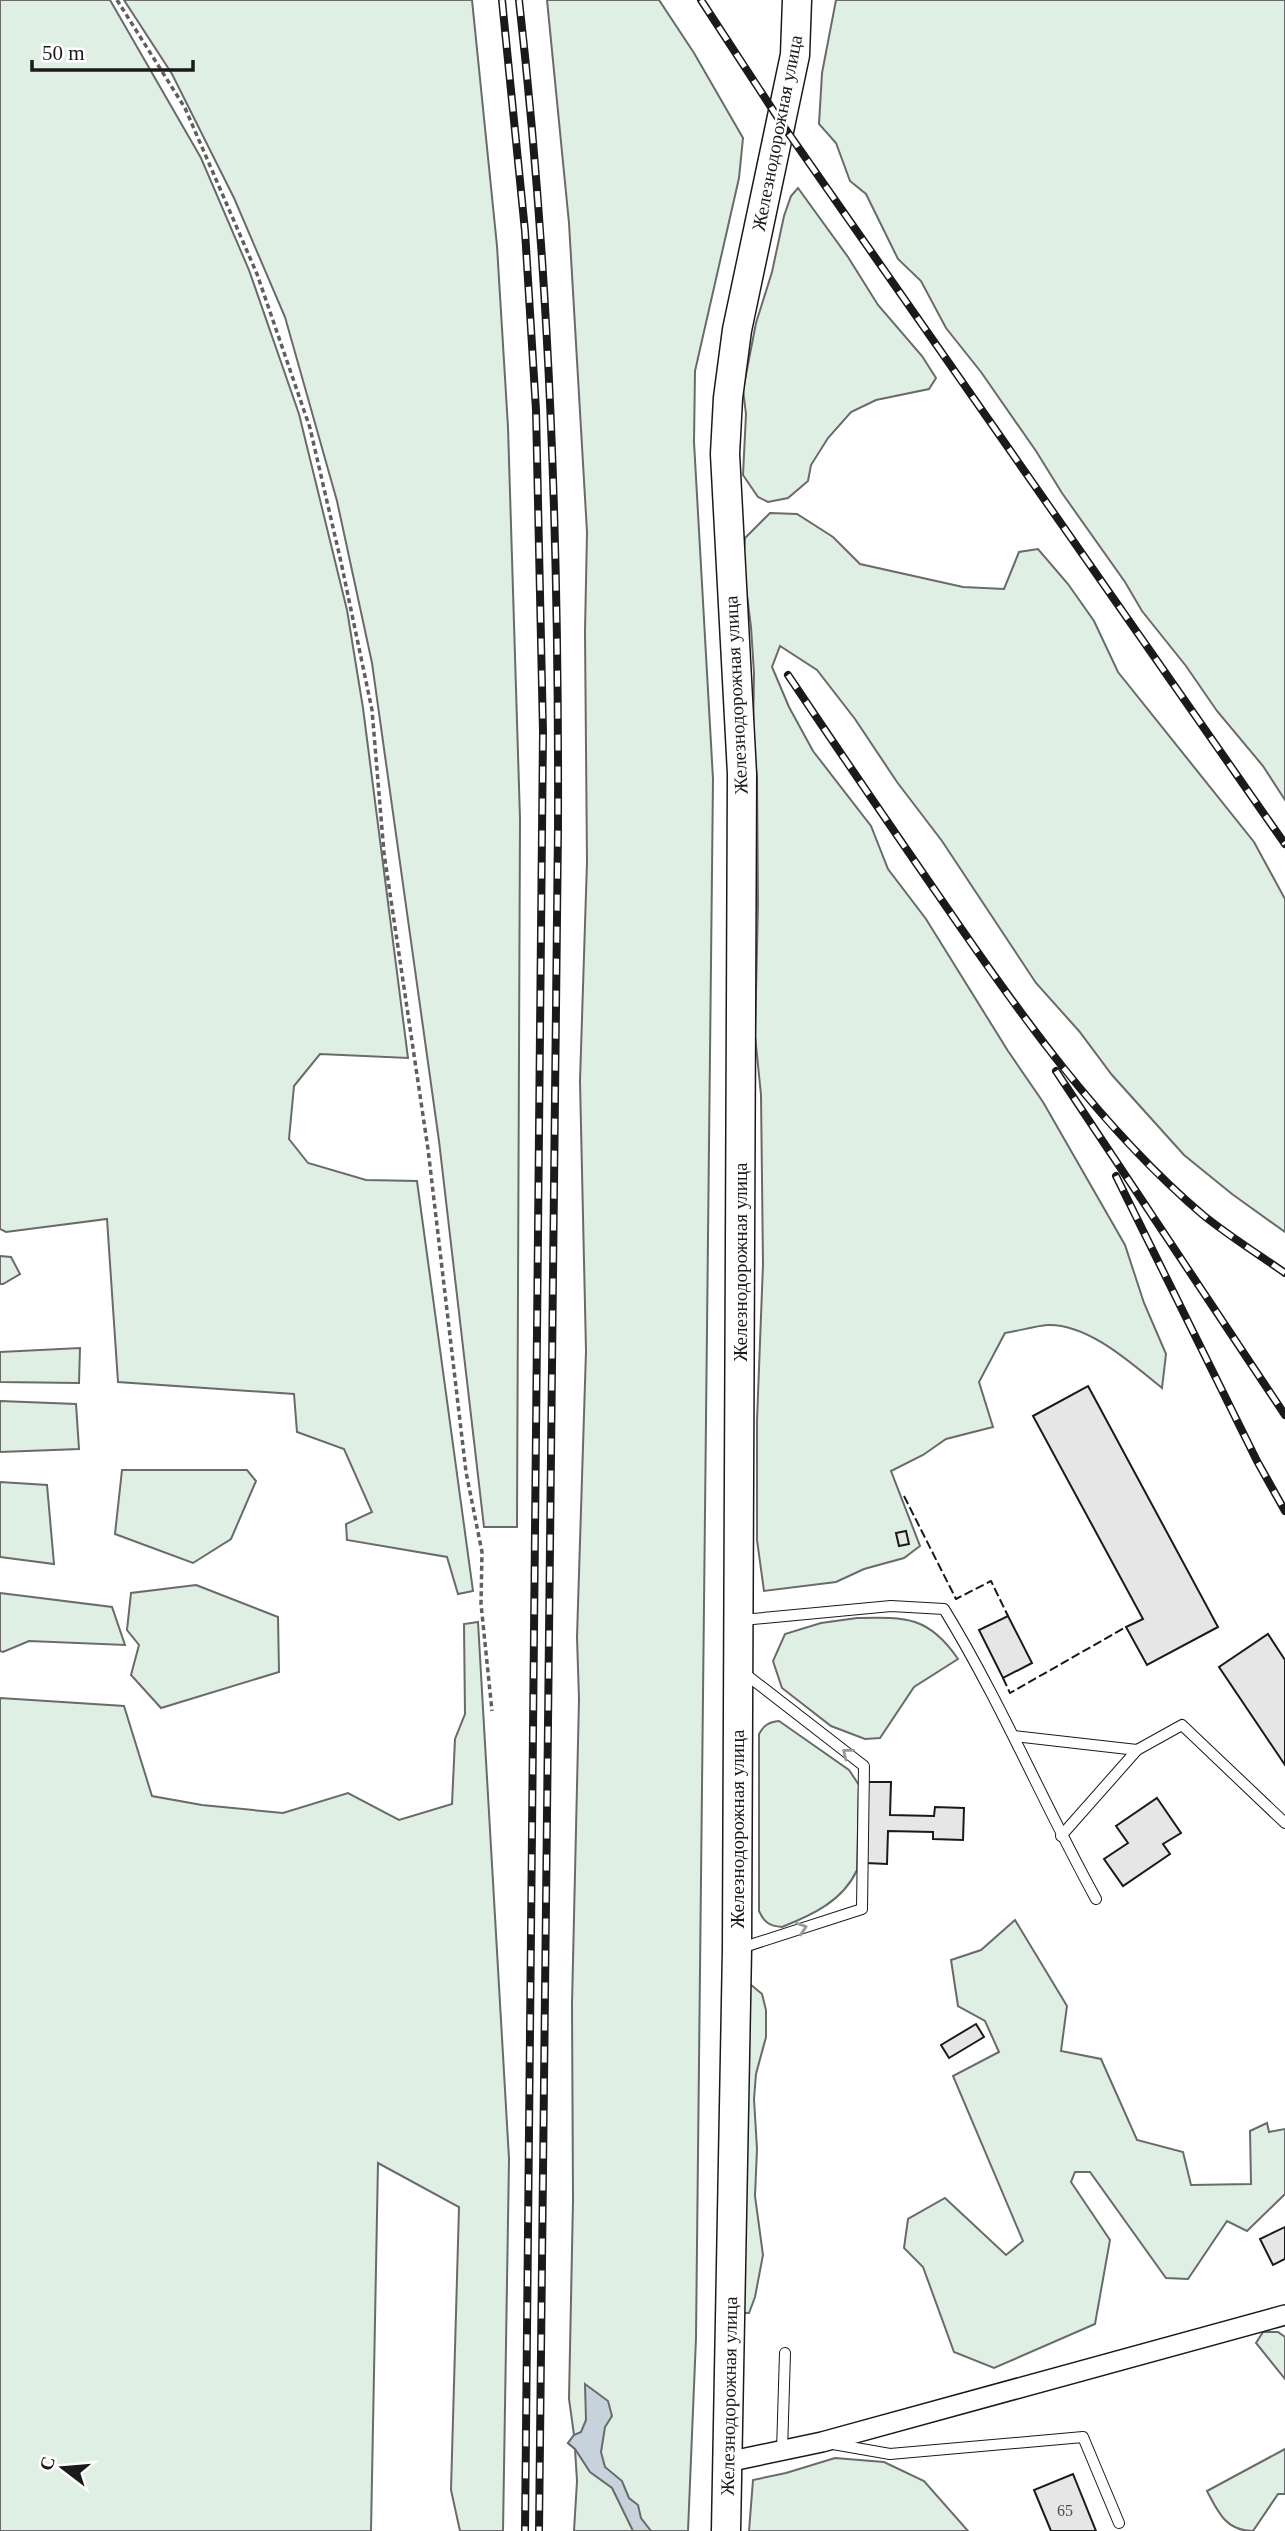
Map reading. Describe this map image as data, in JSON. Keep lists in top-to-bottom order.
{
  "streets": {
    "main road": ["Железнодорожная улица"]
  },
  "house_numbers": ["65"],
  "scale_bar": "50 m",
  "north": "left"
}
